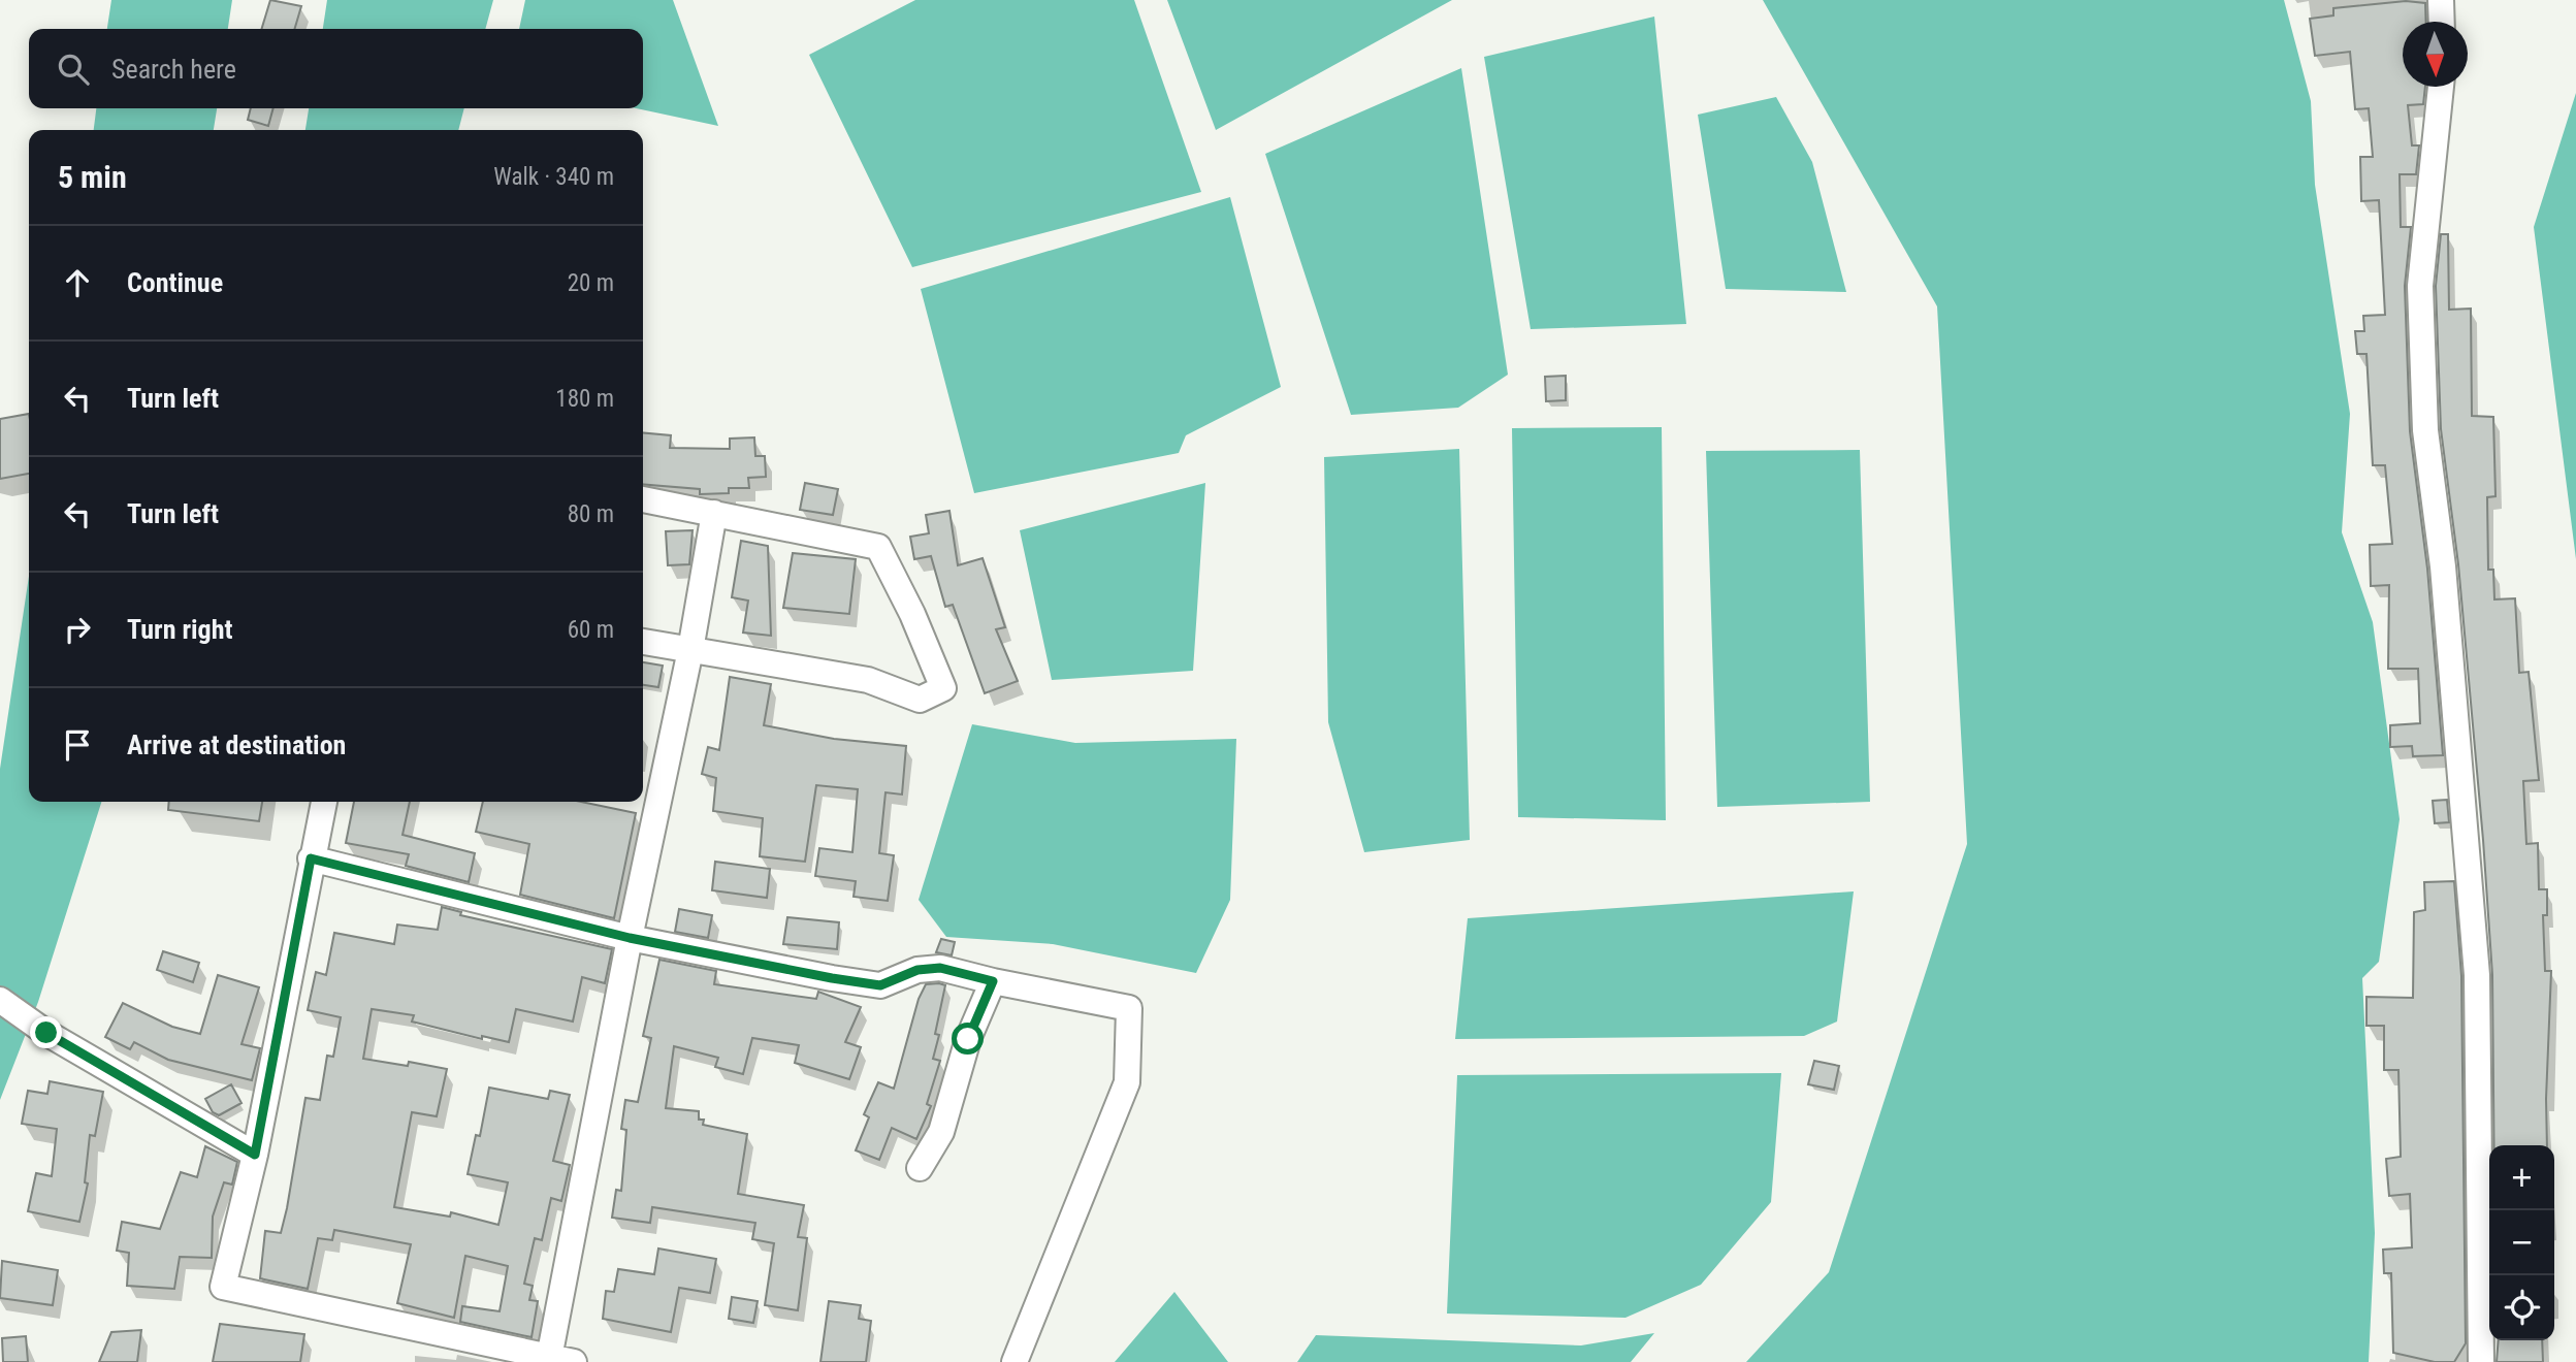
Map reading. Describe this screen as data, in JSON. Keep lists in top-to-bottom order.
{
  "north": "bottom",
  "page": {
    "search": "Search here",
    "heading": ["5 min", "Walk · 340 m"],
    "list": [
      ["Continue", "20 m"],
      ["Turn left", "180 m"],
      ["Turn left", "80 m"],
      ["Turn right", "60 m"],
      "Arrive at destination"
    ],
    "map_buttons": ["+", "−"]
  }
}
